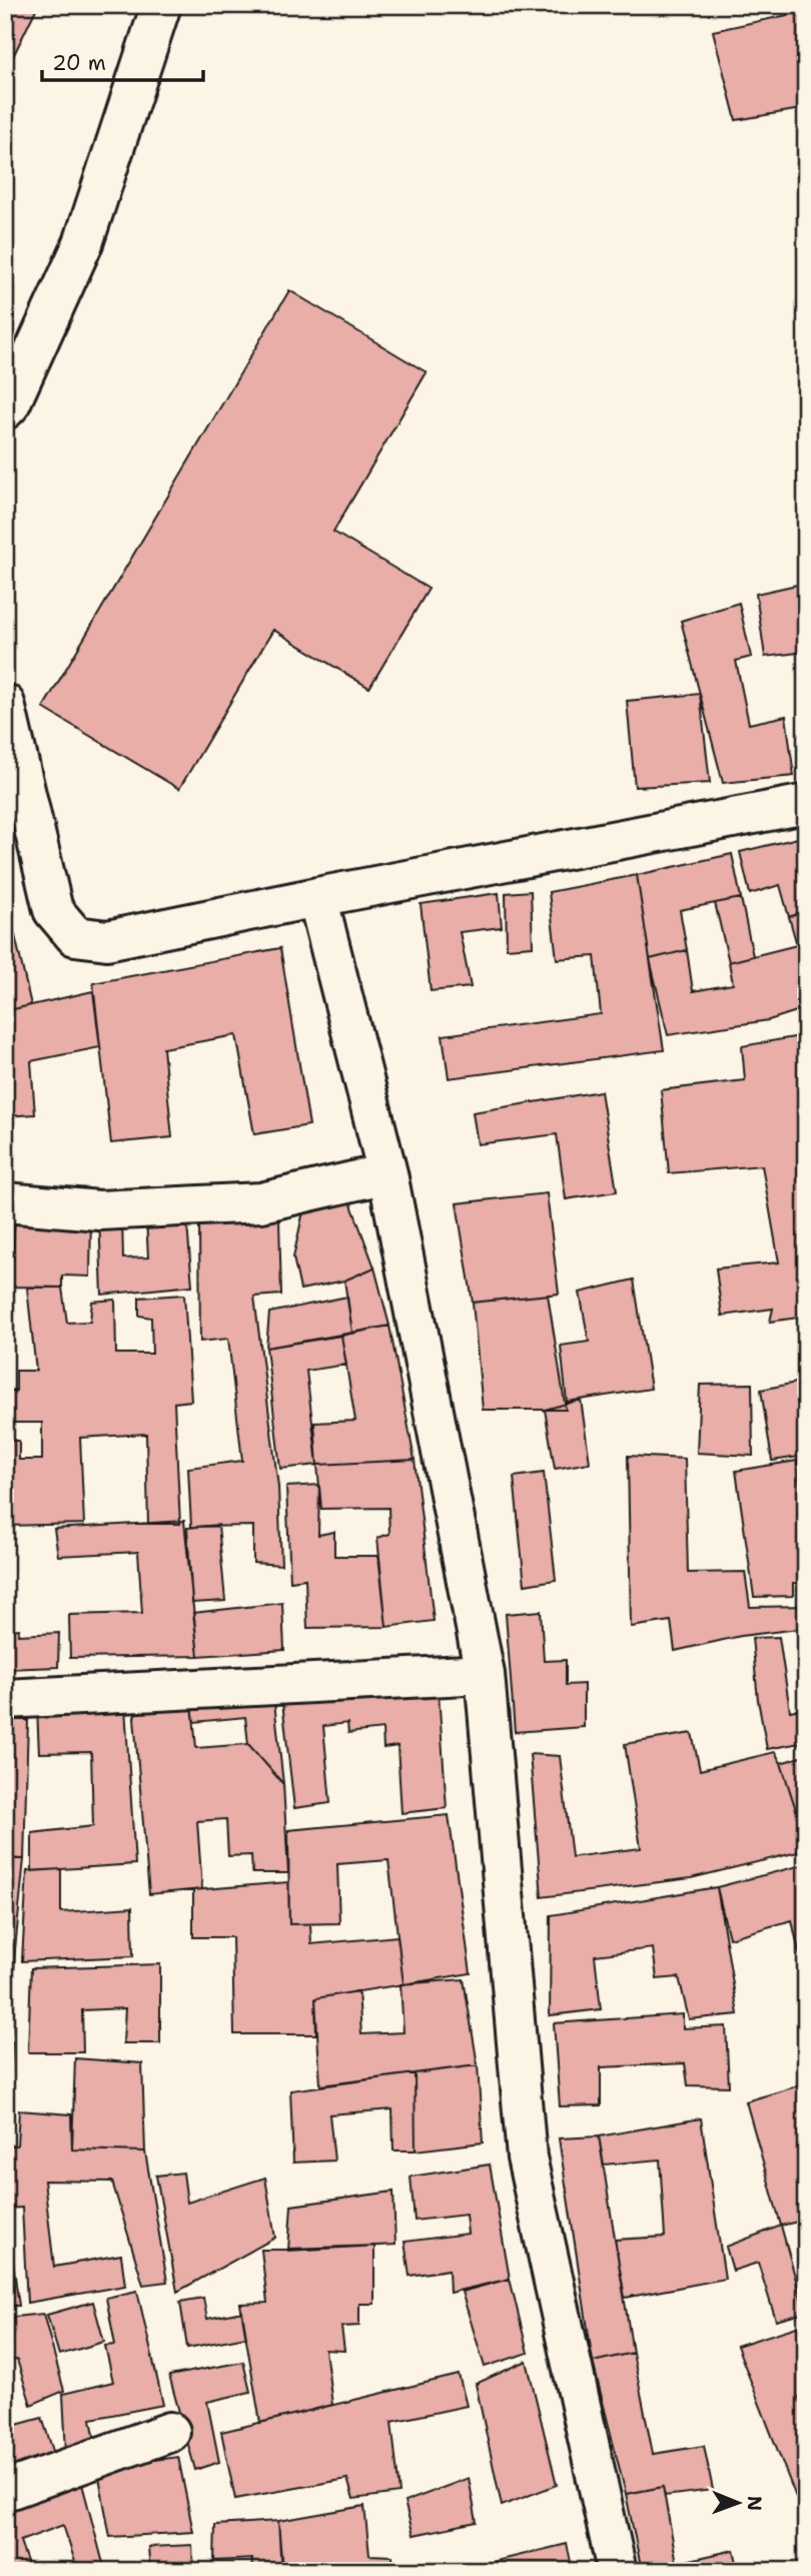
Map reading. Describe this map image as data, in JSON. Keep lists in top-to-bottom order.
{
  "scale_bar": "20 m",
  "north": "right"
}
